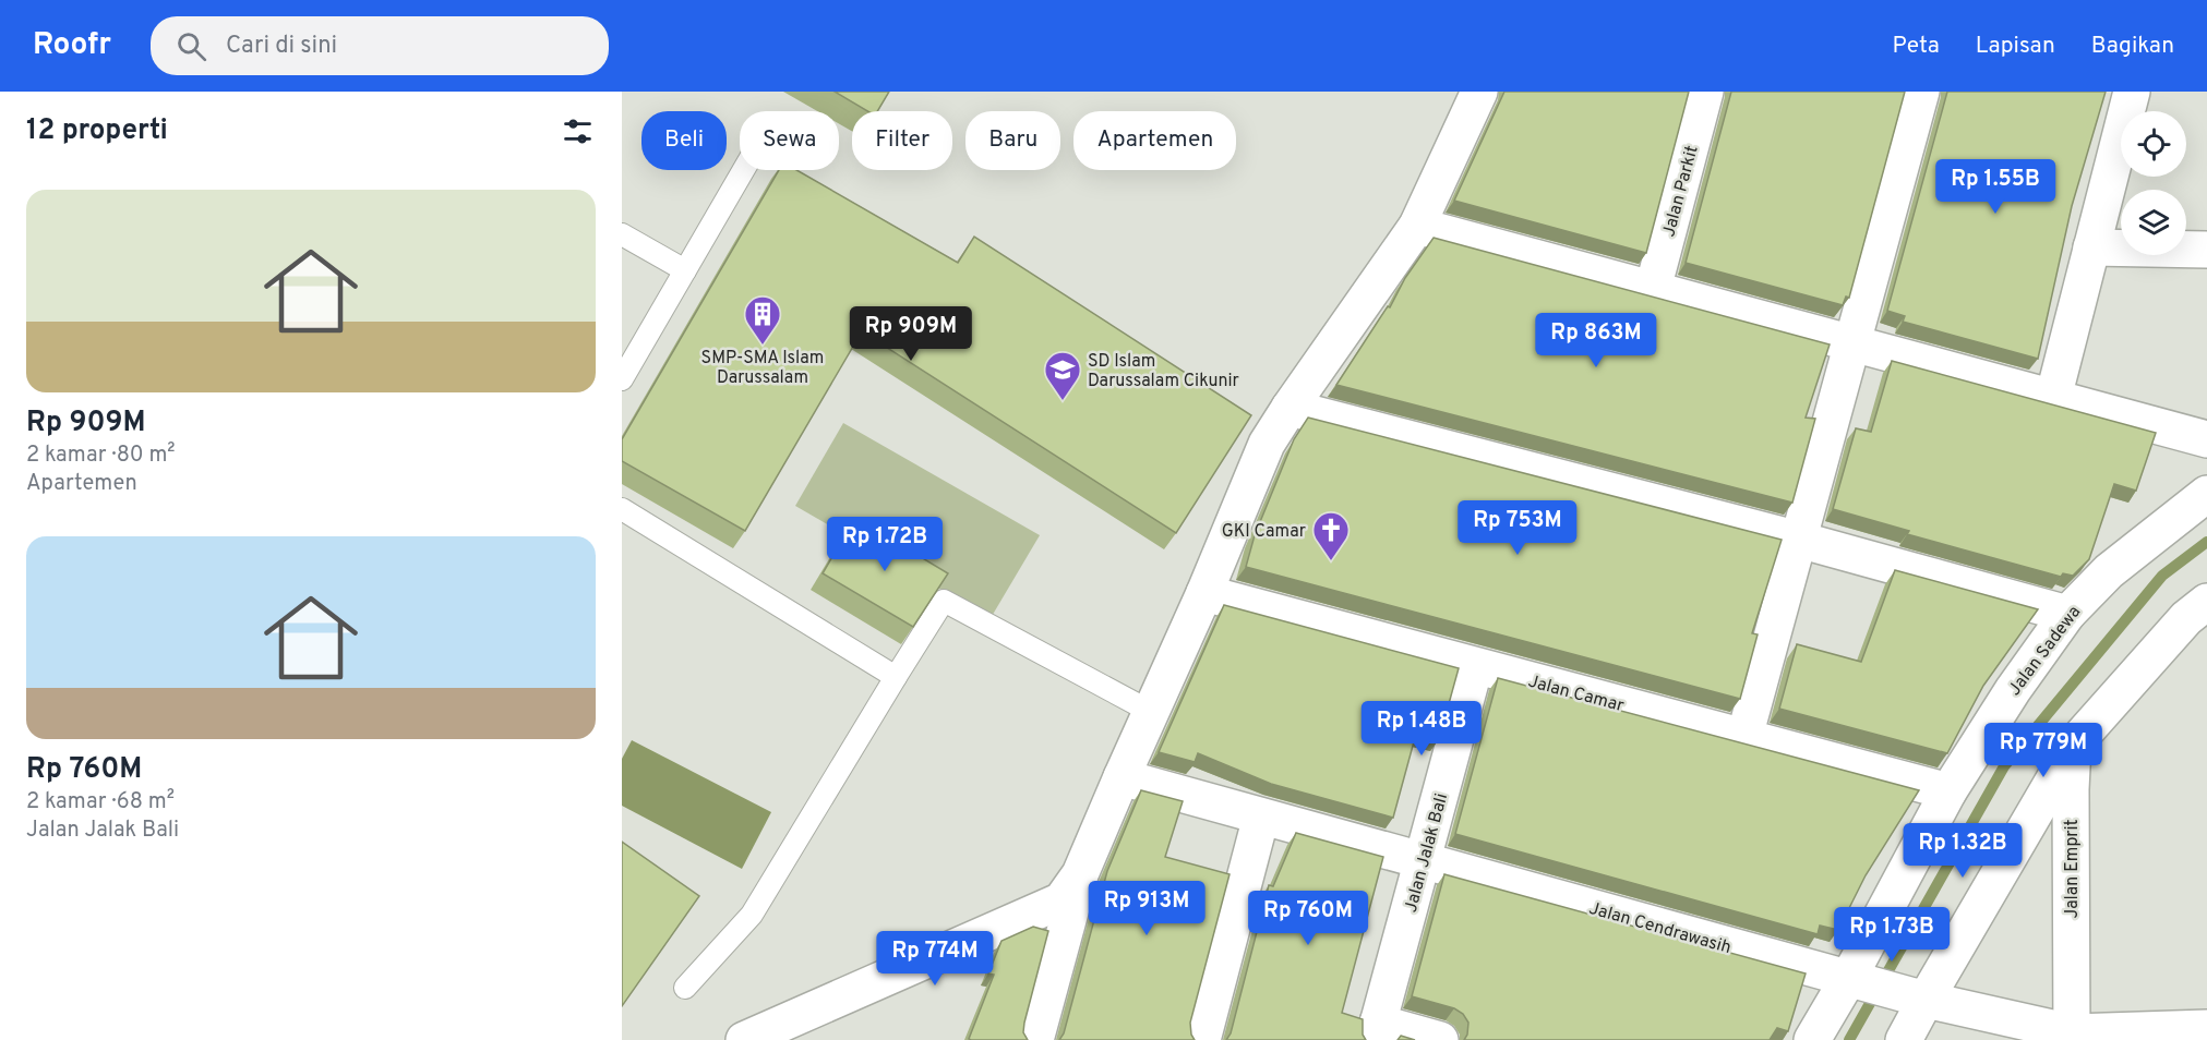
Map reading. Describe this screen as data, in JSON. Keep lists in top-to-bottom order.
{
  "streets": {
    "street": [
      "Jalan Parkit",
      "Jalan Sadewa",
      "Jalan Camar",
      "Jalan Jalak Bali",
      "Jalan Emprit",
      "Jalan Cendrawasih"
    ]
  },
  "crossings": [
    ["Jalan Sadewa", "Jalan Camar"],
    ["Jalan Sadewa", "Jalan Cendrawasih"],
    ["Jalan Camar", "Jalan Jalak Bali"],
    ["Jalan Jalak Bali", "Jalan Cendrawasih"],
    ["Jalan Emprit", "Jalan Cendrawasih"]
  ],
  "places": {
    "building": ["SMP-SMA Islam Darussalam"],
    "school or university": ["SD Islam Darussalam Cikunir"],
    "church": ["GKI Camar"]
  },
  "page": {
    "header": "Roofr",
    "search": "Cari di sini",
    "nav": ["Peta", "Lapisan", "Bagikan"],
    "heading": "12 properti",
    "chip": [
      "Beli",
      "Sewa",
      "Filter",
      "Baru",
      "Apartemen"
    ],
    "price": [
      "Rp 1.55B",
      "Rp 909M",
      "Rp 863M",
      "Rp 753M",
      "Rp 1.72B",
      "Rp 1.48B",
      "Rp 779M",
      "Rp 1.32B",
      "Rp 913M",
      "Rp 760M",
      "Rp 1.73B",
      "Rp 774M"
    ],
    "list": [
      {
        "name": "Rp 909M",
        "note": "2 kamar · 80 m² · Apartemen"
      },
      {
        "name": "Rp 760M",
        "note": "2 kamar · 68 m² · Jalan Jalak Bali"
      }
    ]
  }
}
